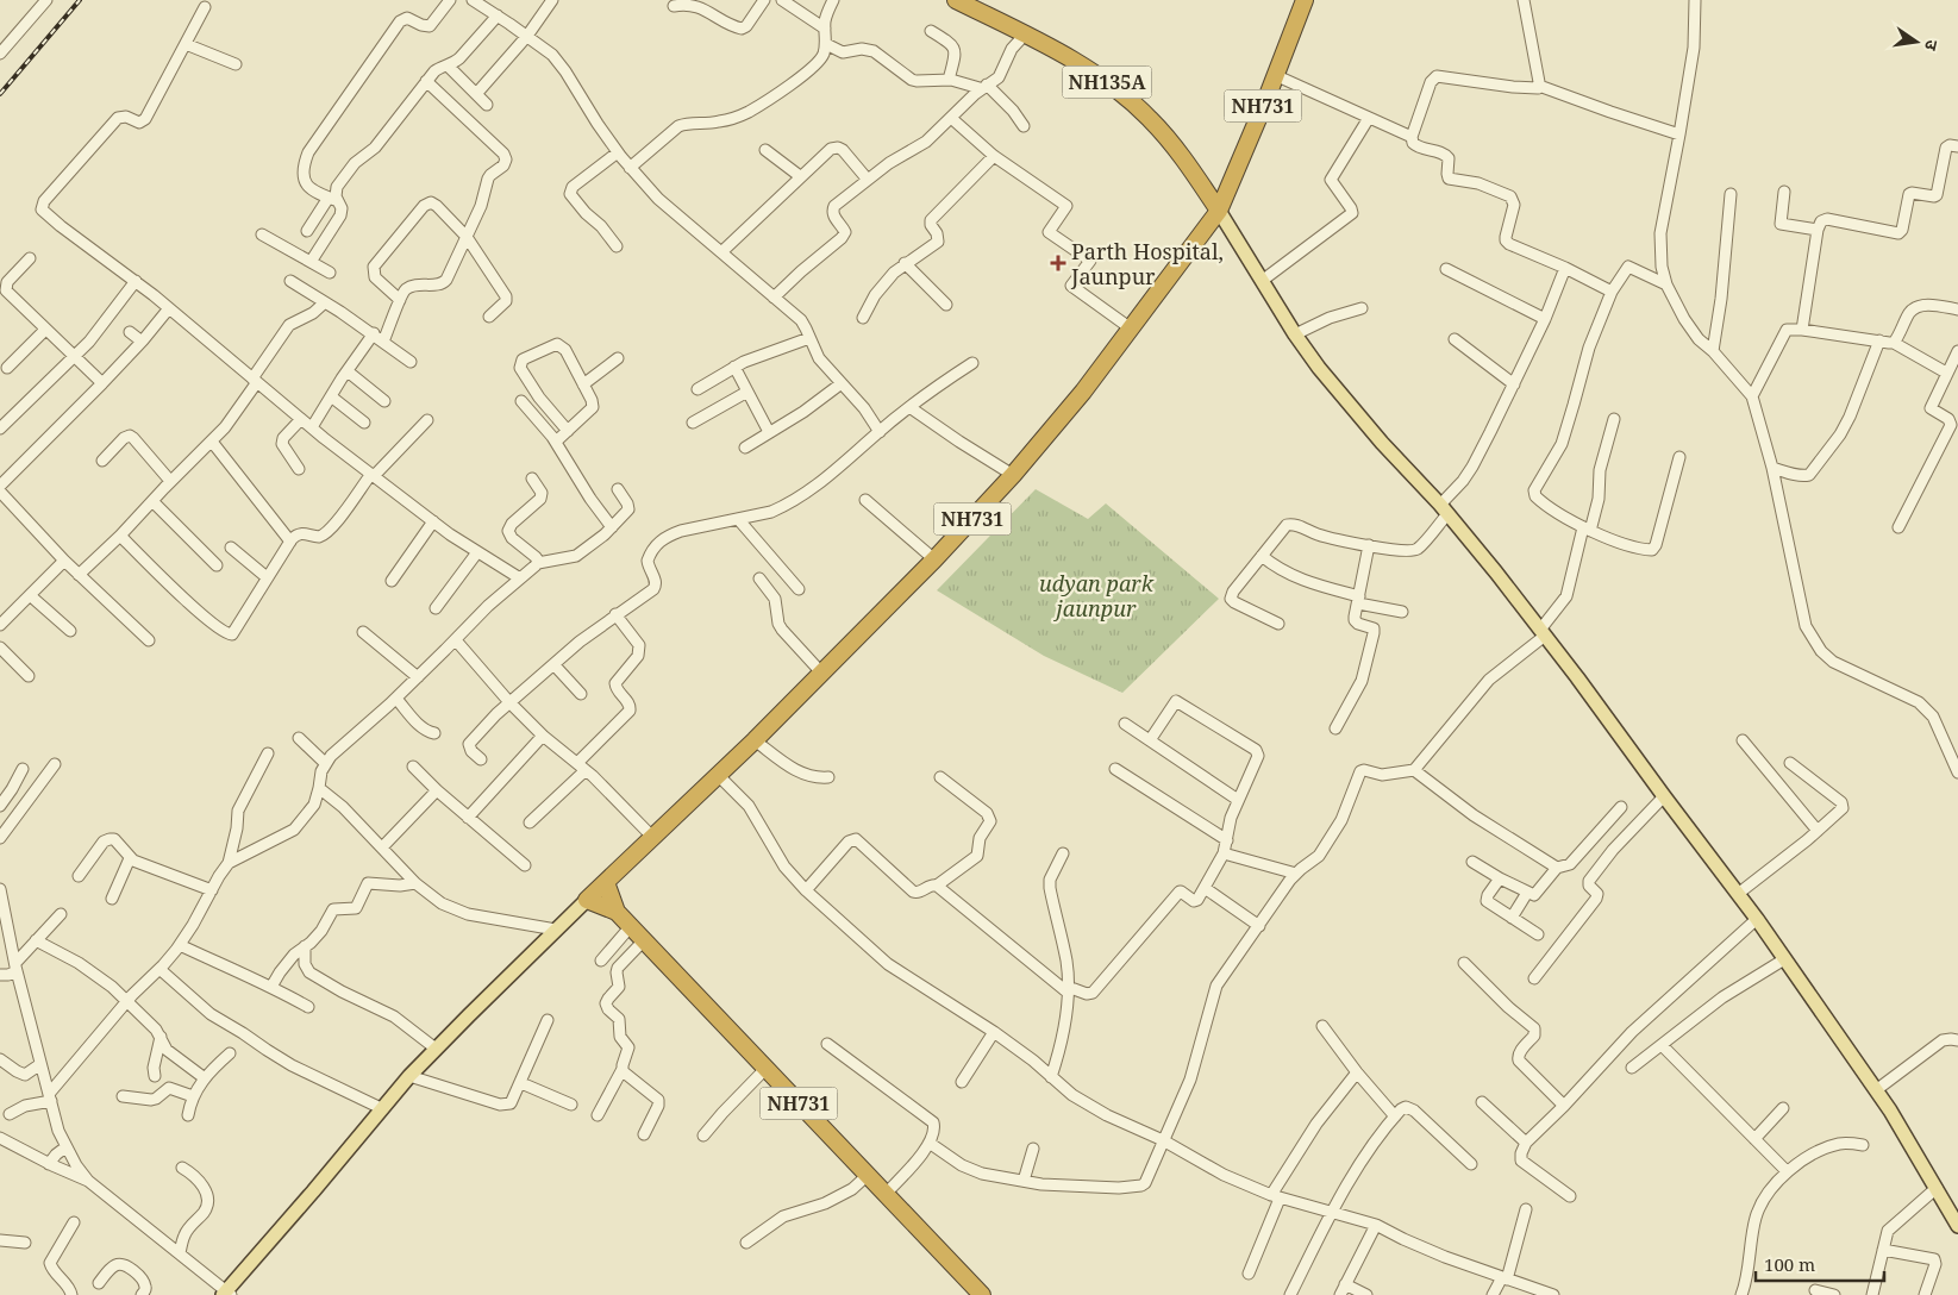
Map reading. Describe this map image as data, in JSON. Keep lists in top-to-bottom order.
{
  "streets": {
    "highway": ["NH135A", "NH731"]
  },
  "crossings": [
    ["NH135A", "NH731"]
  ],
  "parks": ["udyan park jaunpur"],
  "places": {
    "health": ["Parth Hospital, Jaunpur"]
  },
  "scale_bar": "100 m",
  "north": "right"
}
